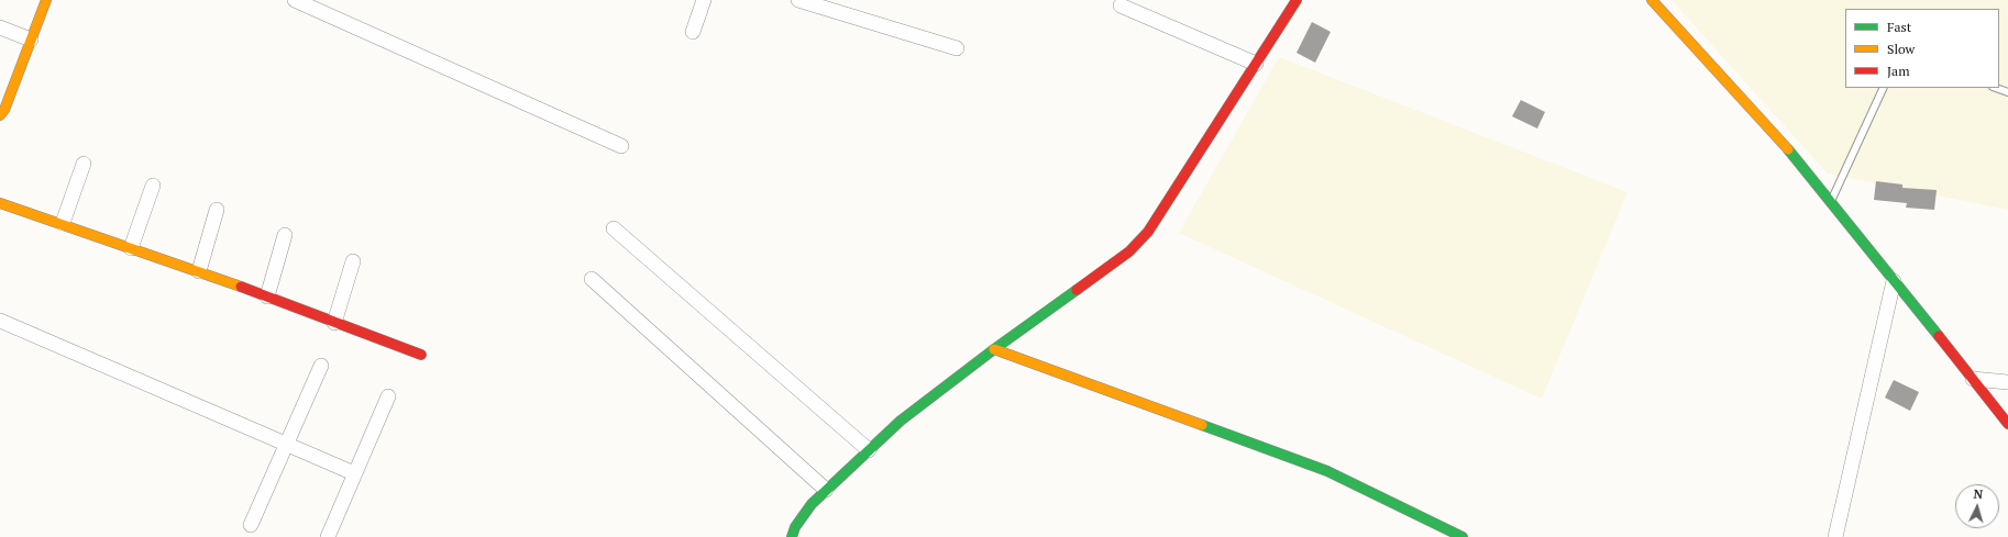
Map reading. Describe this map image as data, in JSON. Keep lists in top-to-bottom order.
{
  "legend": ["Fast", "Slow", "Jam"],
  "north": "top"
}
